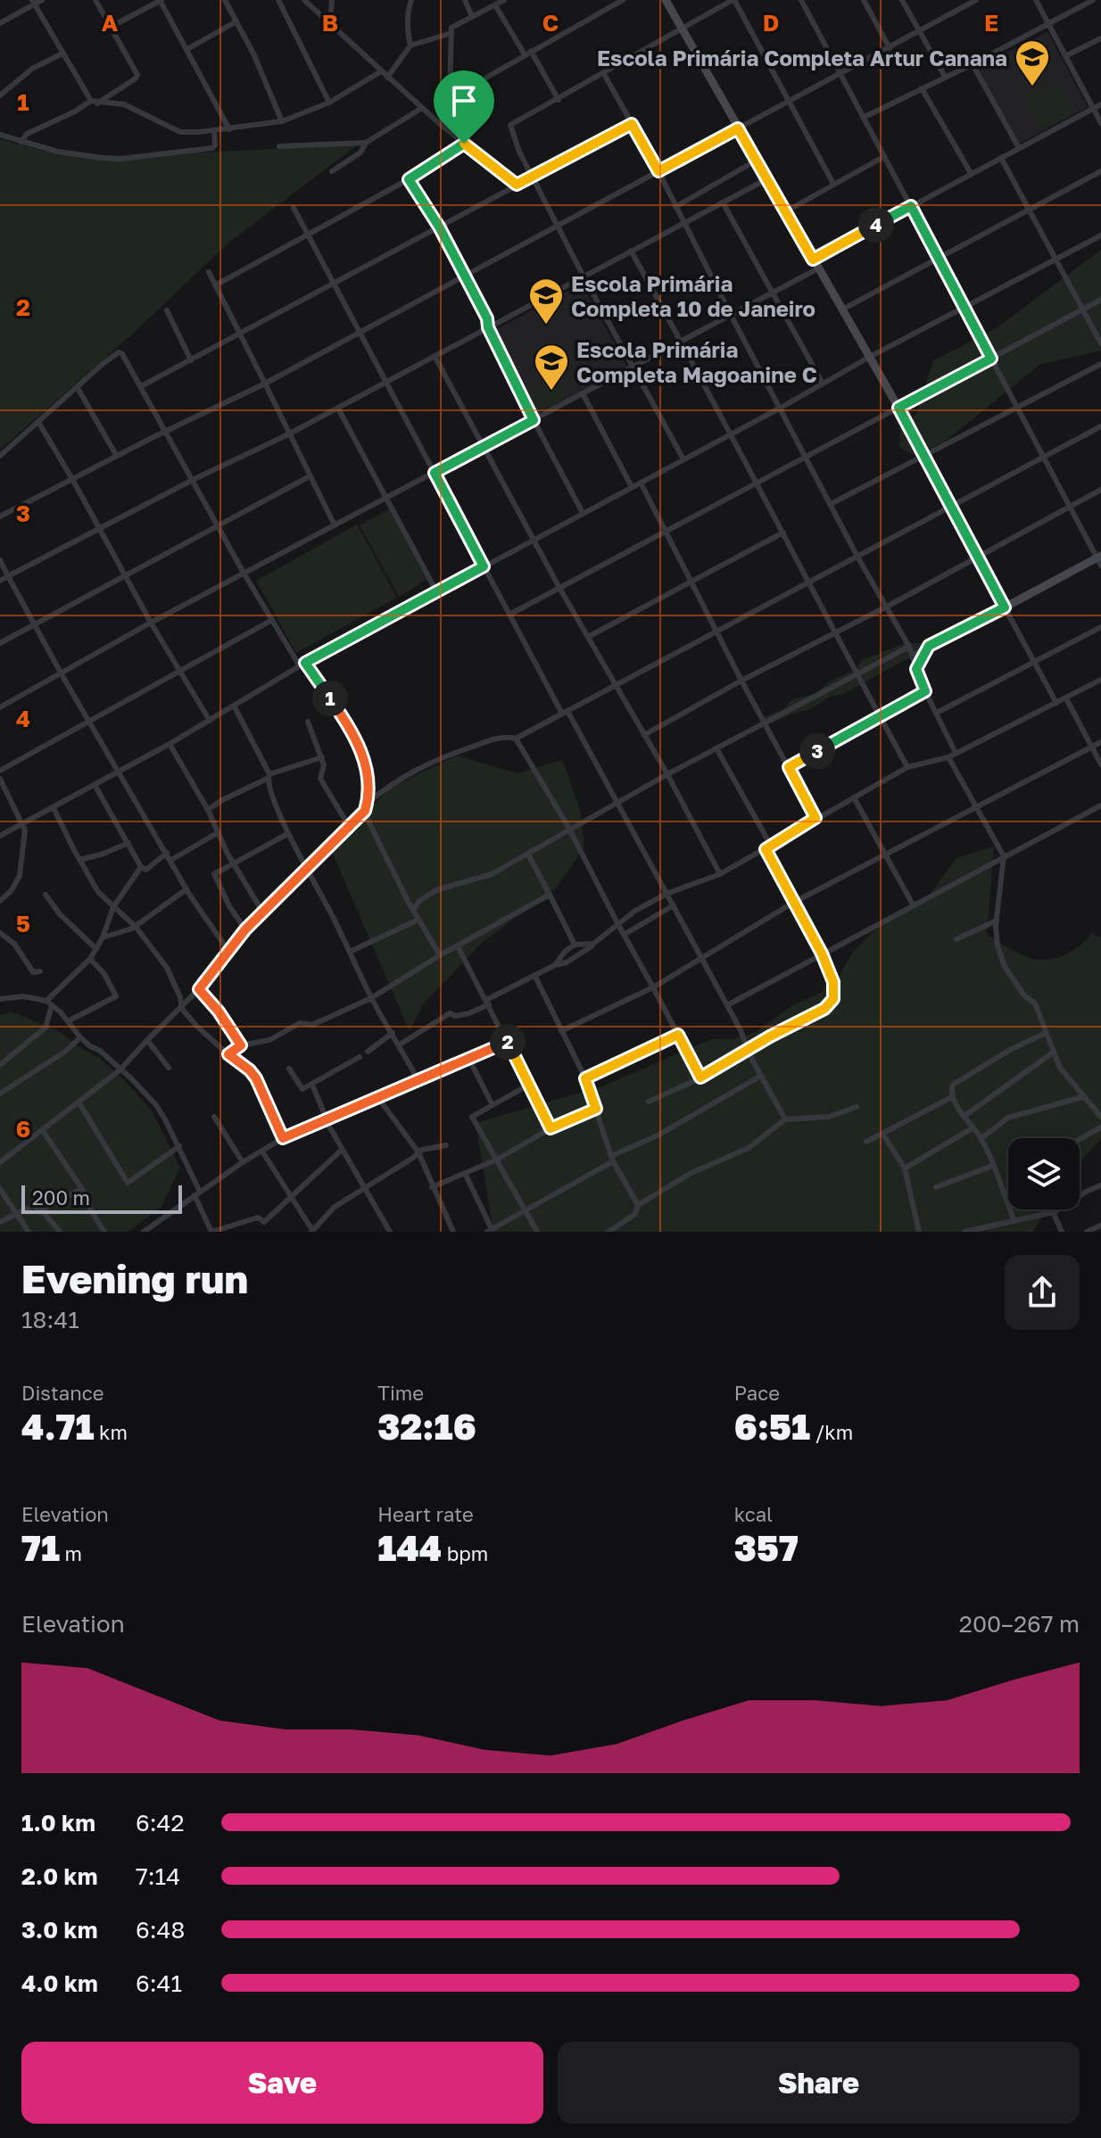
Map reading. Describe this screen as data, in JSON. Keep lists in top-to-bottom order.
{
  "places": {
    "school or university": ["Escola Primária Completa Artur Canana", "Escola Primária Completa 10 de Janeiro", "Escola Primária Completa Magoanine C"]
  },
  "scale_bar": "200 m",
  "page": {
    "pins": [
      "4",
      "1",
      "3",
      "2"
    ],
    "scale": "200 m",
    "heading": ["Evening run", "18:41"],
    "stats": [
      ["Distance", "4.71 km"],
      ["Time", "32:16"],
      ["Pace", "6:51 /km"],
      ["Elevation", "71 m"],
      ["Heart rate", "144 bpm"],
      ["kcal", "357"]
    ],
    "chart": ["Elevation", "200–267 m"],
    "list": [
      {
        "name": "1.0 km",
        "note": "6:42"
      },
      {
        "name": "2.0 km",
        "note": "7:14"
      },
      {
        "name": "3.0 km",
        "note": "6:48"
      },
      {
        "name": "4.0 km",
        "note": "6:41"
      }
    ],
    "buttons": ["Save", "Share"]
  },
  "grid": {
    "columns": [
      "A",
      "B",
      "C",
      "D",
      "E"
    ],
    "rows": [
      "1",
      "2",
      "3",
      "4",
      "5",
      "6"
    ]
  }
}
